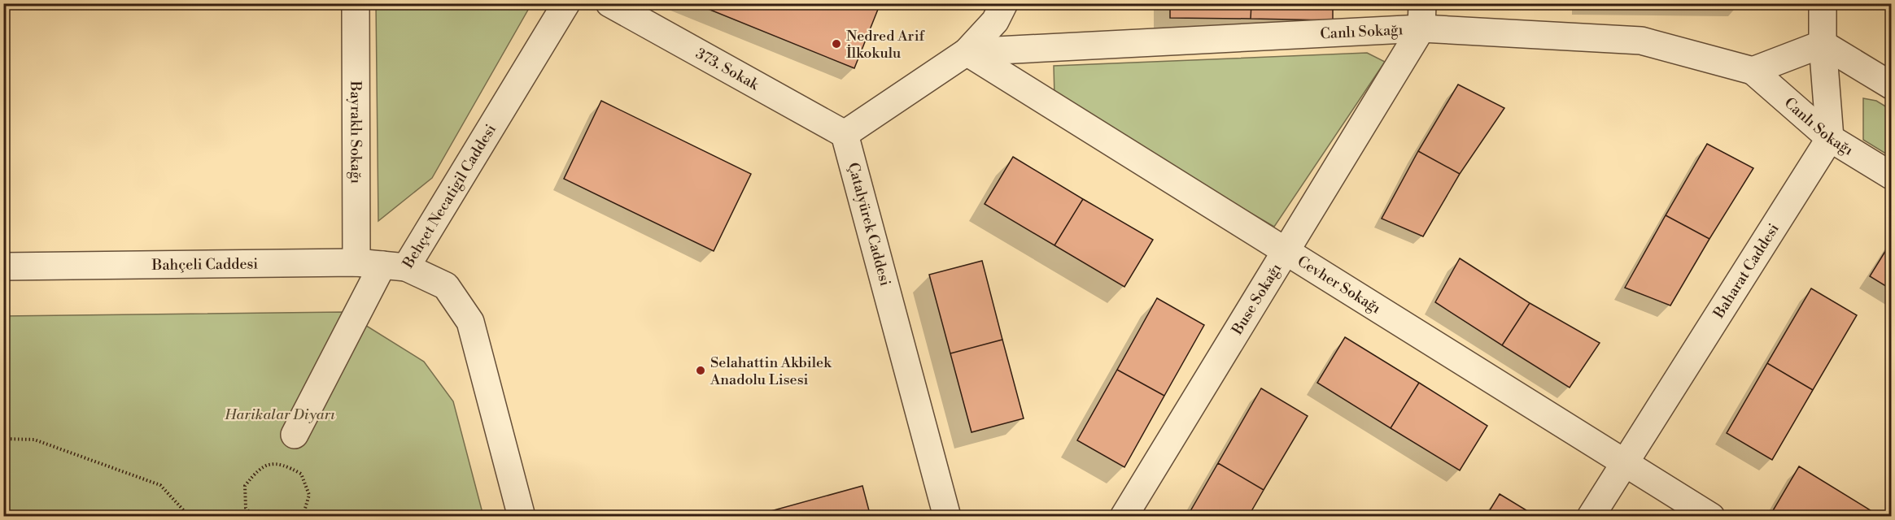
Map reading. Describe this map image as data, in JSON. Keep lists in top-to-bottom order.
{
  "streets": {
    "street": [
      "Canlı Sokağı",
      "373. Sokak",
      "Bayraklı Sokağı",
      "Behçet Necatigil Caddesi",
      "Çatalyürek Caddesi",
      "Bahçeli Caddesi",
      "Baharat Caddesi",
      "Cevher Sokağı",
      "Buse Sokağı"
    ]
  },
  "crossings": [
    ["Canlı Sokağı", "Baharat Caddesi"],
    ["Canlı Sokağı", "Cevher Sokağı"],
    ["Canlı Sokağı", "Buse Sokağı"],
    ["373. Sokak", "Çatalyürek Caddesi"],
    ["Bayraklı Sokağı", "Behçet Necatigil Caddesi"],
    ["Bayraklı Sokağı", "Bahçeli Caddesi"],
    ["Behçet Necatigil Caddesi", "Bahçeli Caddesi"],
    ["Baharat Caddesi", "Cevher Sokağı"],
    ["Cevher Sokağı", "Buse Sokağı"]
  ],
  "parks": ["Harikalar Diyarı"],
  "places": ["Nedred Arif İlkokulu", "Selahattin Akbilek Anadolu Lisesi"]
}
